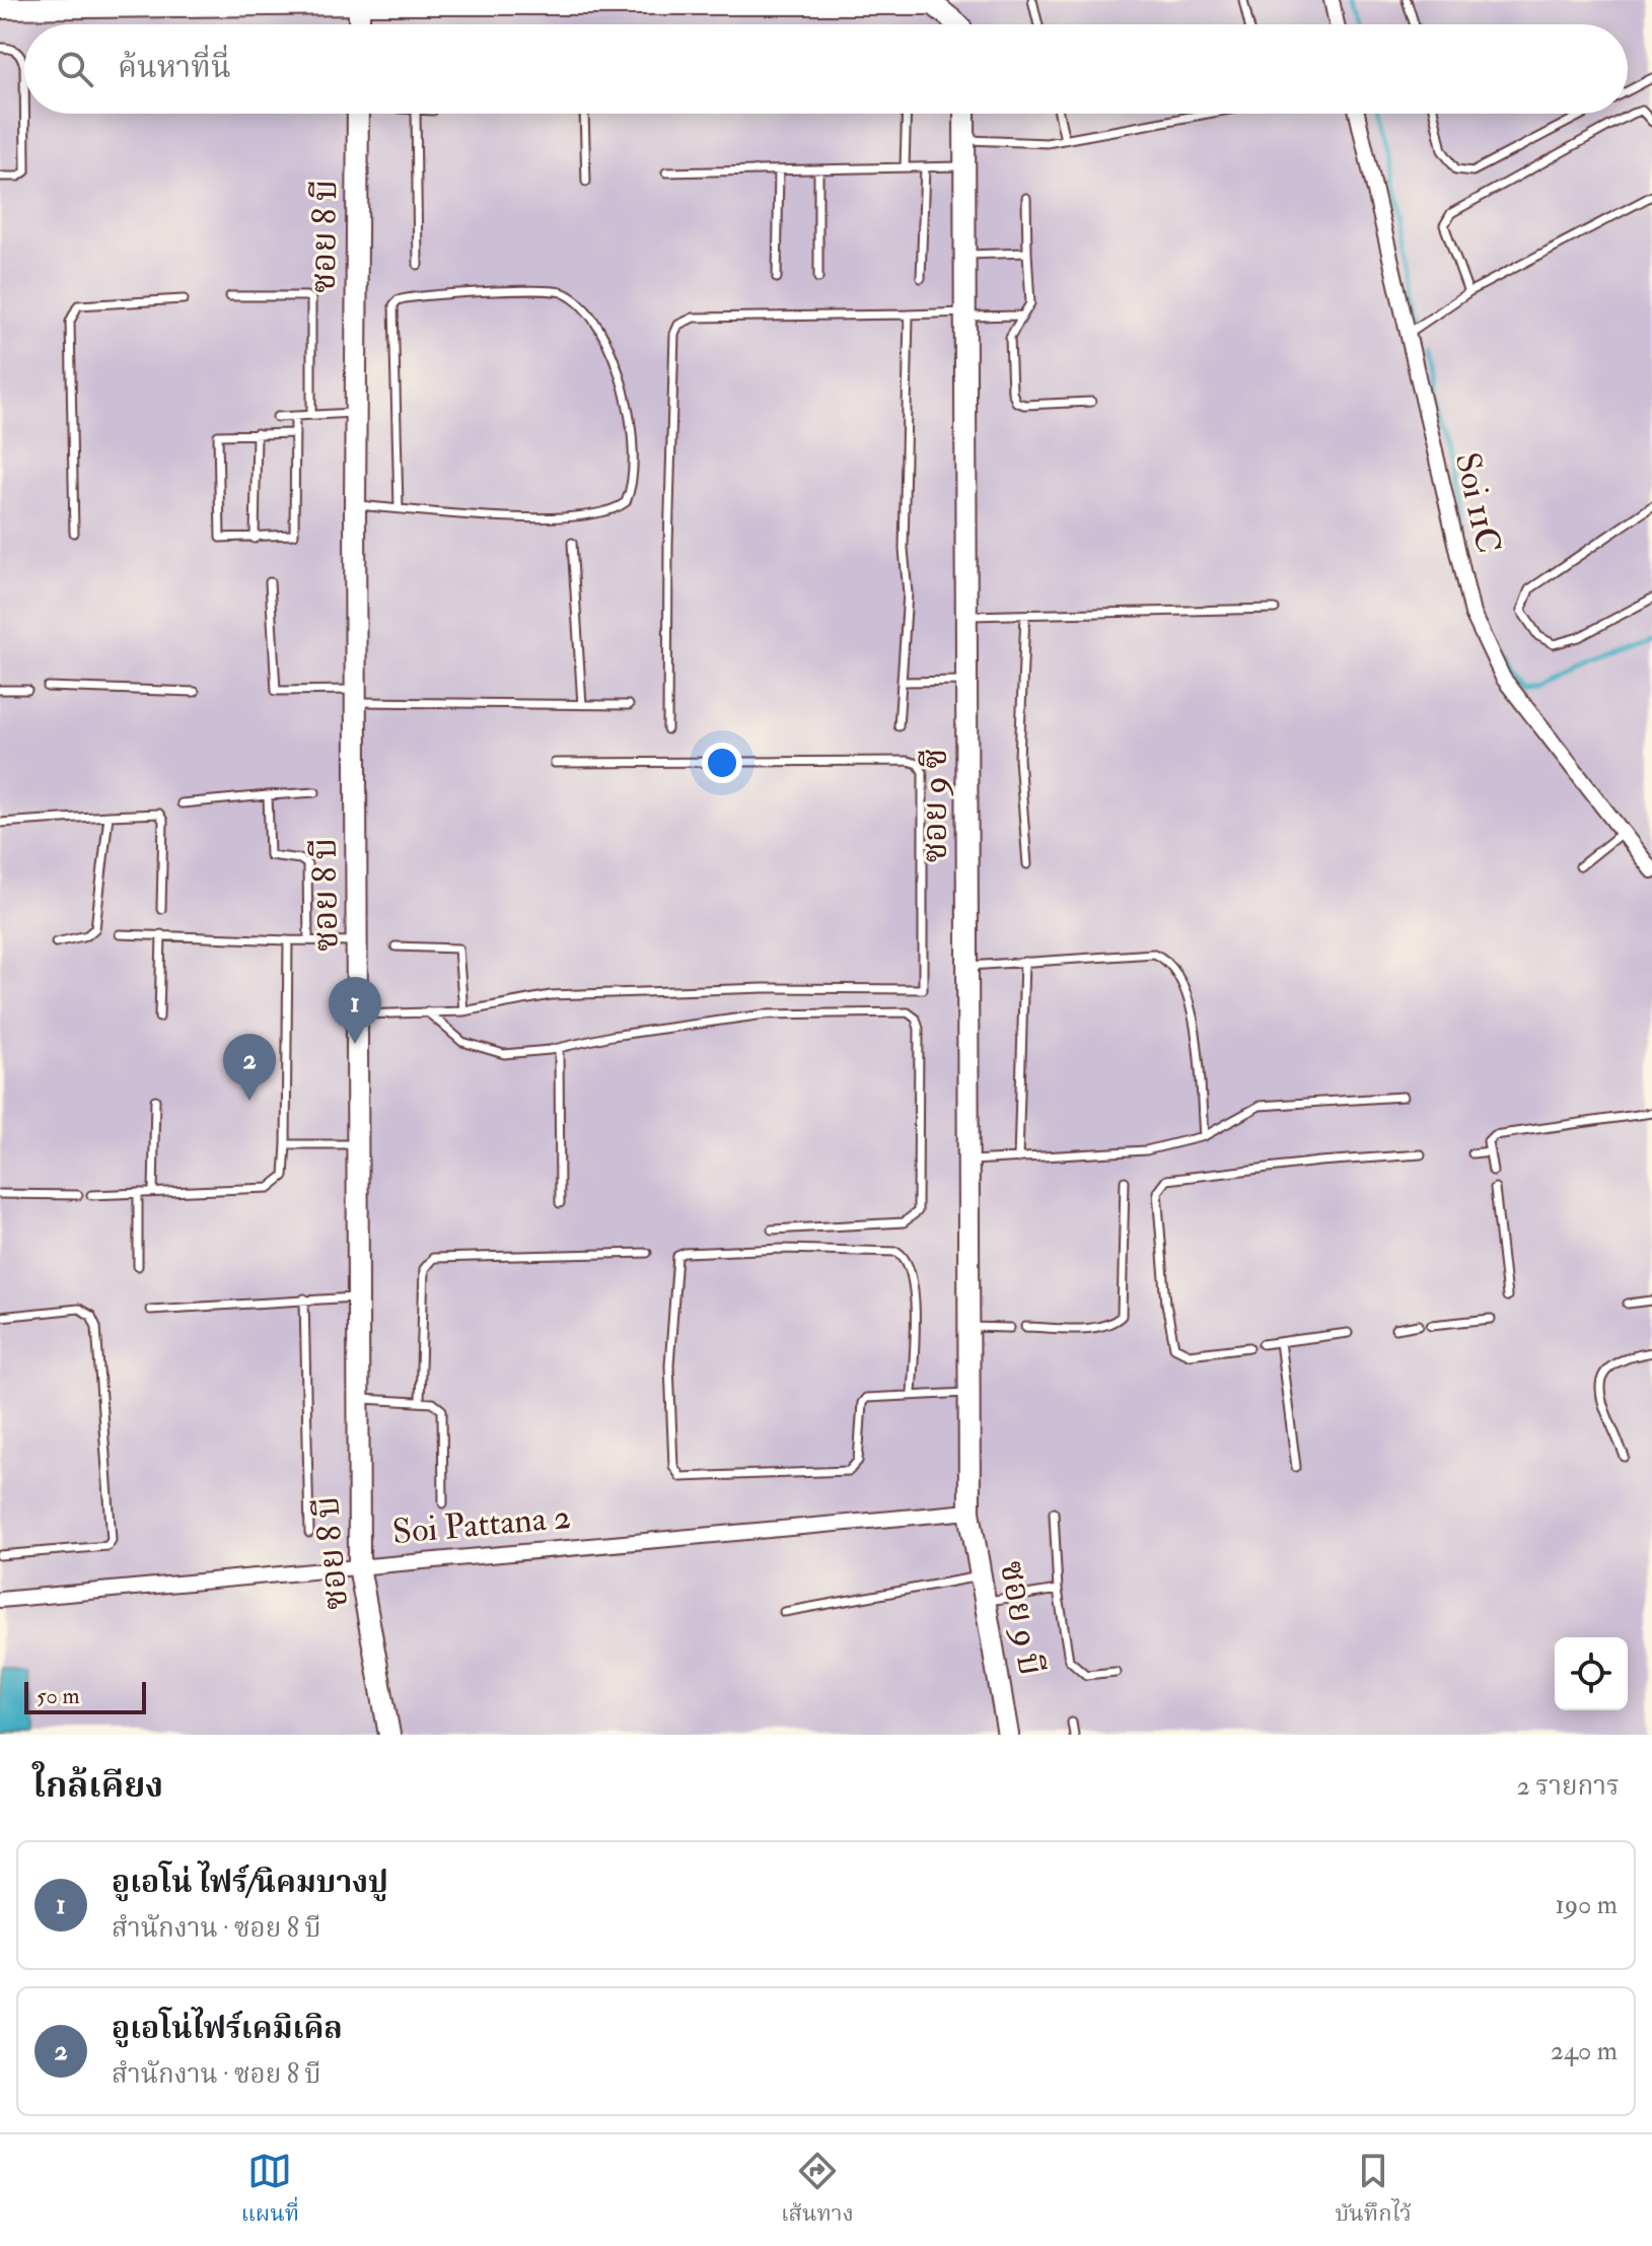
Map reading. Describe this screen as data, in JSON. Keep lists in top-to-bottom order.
{
  "streets": {
    "street": [
      "ซอย 8 บี",
      "Soi 11C",
      "ซอย 9 ซี",
      "Soi Pattana 2",
      "ซอย 9 บี"
    ]
  },
  "crossings": [
    ["ซอย 8 บี", "Soi Pattana 2"],
    ["ซอย 9 ซี", "Soi Pattana 2"],
    ["ซอย 9 ซี", "ซอย 9 บี"],
    ["Soi Pattana 2", "ซอย 9 บี"]
  ],
  "scale_bar": "50 m",
  "page": {
    "search": "ค้นหาที่นี่",
    "pins": ["1", "2"],
    "scale": "50 m",
    "heading": ["ใกล้เคียง", "2 รายการ"],
    "list": [
      {
        "mark": "1",
        "name": "อูเอโน่ ไฟร์/นิคมบางปู",
        "note": "สำนักงาน · ซอย 8 บี",
        "value": "190 m"
      },
      {
        "mark": "2",
        "name": "อูเอโน่ไฟร์เคมิเคิล",
        "note": "สำนักงาน · ซอย 8 บี",
        "value": "240 m"
      }
    ],
    "nav": ["แผนที่", "เส้นทาง", "บันทึกไว้"]
  }
}
